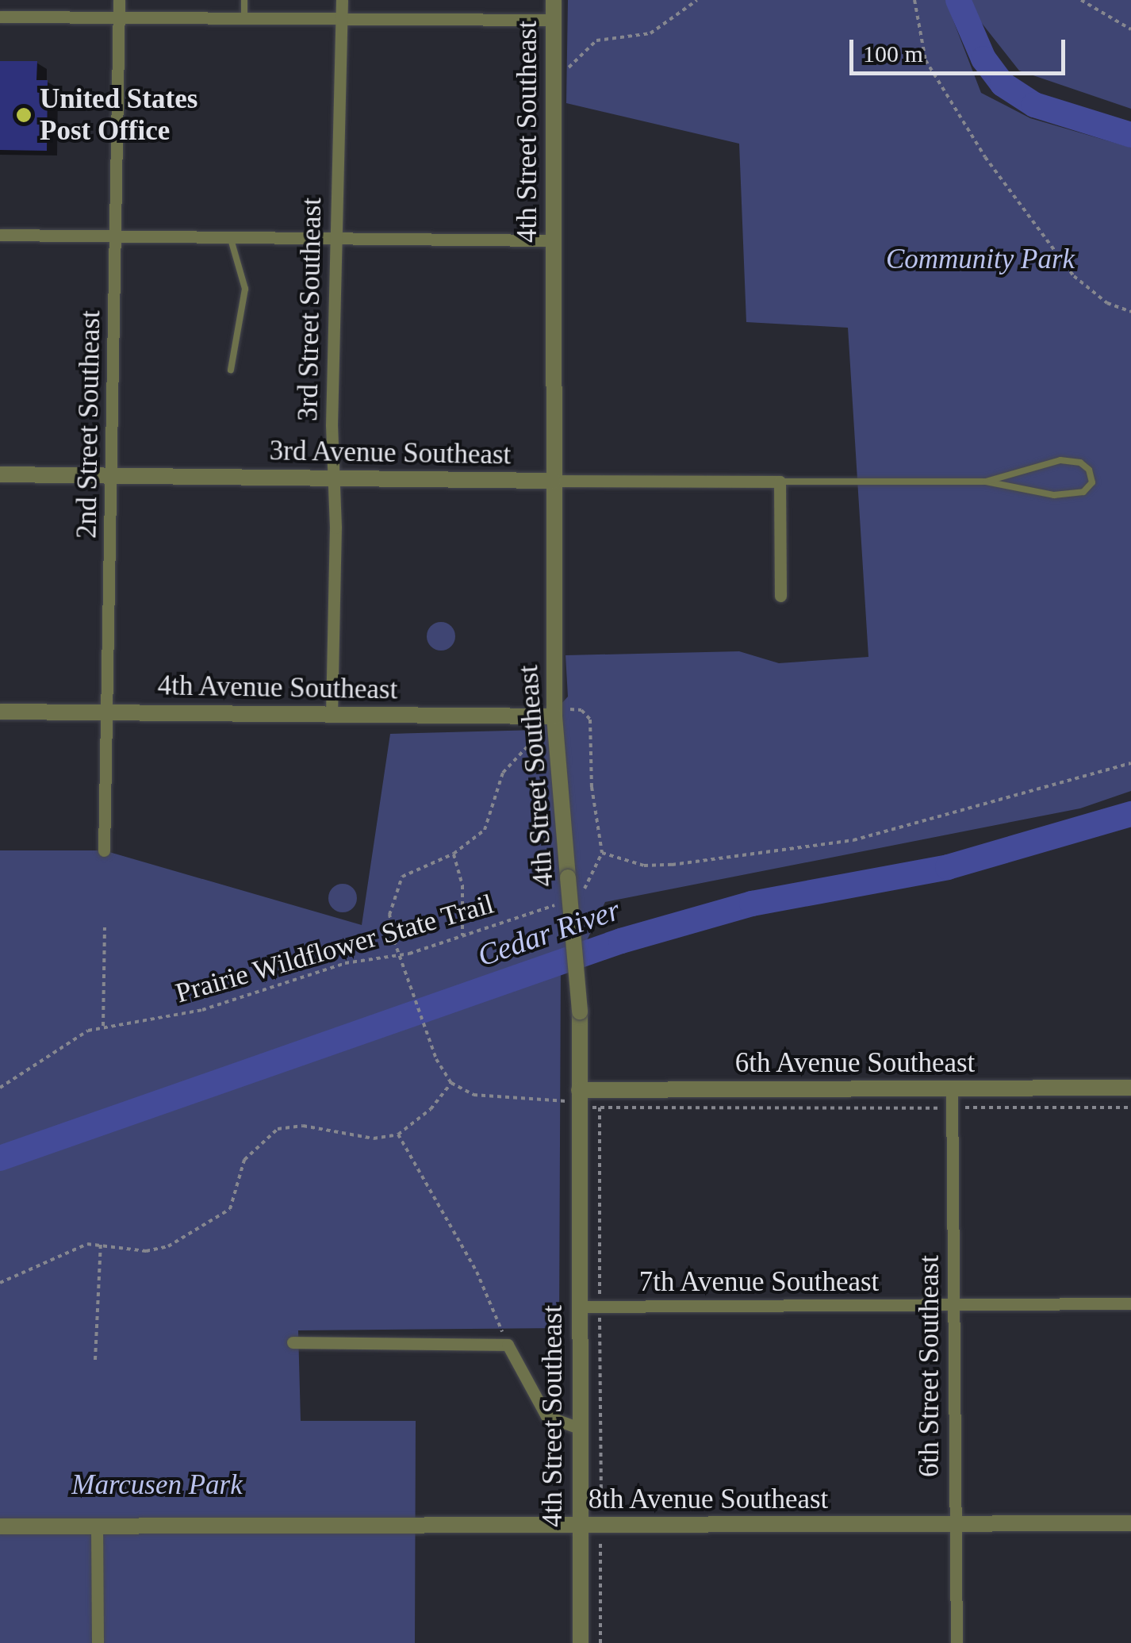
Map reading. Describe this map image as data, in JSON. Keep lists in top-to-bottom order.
{
  "streets": {
    "street": [
      "4th Street Southeast",
      "3rd Street Southeast",
      "2nd Street Southeast",
      "3rd Avenue Southeast",
      "4th Avenue Southeast",
      "6th Avenue Southeast",
      "7th Avenue Southeast",
      "6th Street Southeast",
      "8th Avenue Southeast"
    ],
    "path": ["Prairie Wildflower State Trail"]
  },
  "crossings": [
    ["4th Street Southeast", "3rd Avenue Southeast"],
    ["4th Street Southeast", "4th Avenue Southeast"],
    ["4th Street Southeast", "6th Avenue Southeast"],
    ["4th Street Southeast", "7th Avenue Southeast"],
    ["4th Street Southeast", "8th Avenue Southeast"],
    ["3rd Street Southeast", "3rd Avenue Southeast"],
    ["3rd Street Southeast", "4th Avenue Southeast"],
    ["2nd Street Southeast", "3rd Avenue Southeast"],
    ["2nd Street Southeast", "4th Avenue Southeast"],
    ["6th Avenue Southeast", "6th Street Southeast"],
    ["7th Avenue Southeast", "6th Street Southeast"],
    ["6th Street Southeast", "8th Avenue Southeast"]
  ],
  "water": ["Cedar River"],
  "parks": ["Community Park", "Marcusen Park"],
  "places": ["United States Post Office"],
  "scale_bar": "100 m"
}
